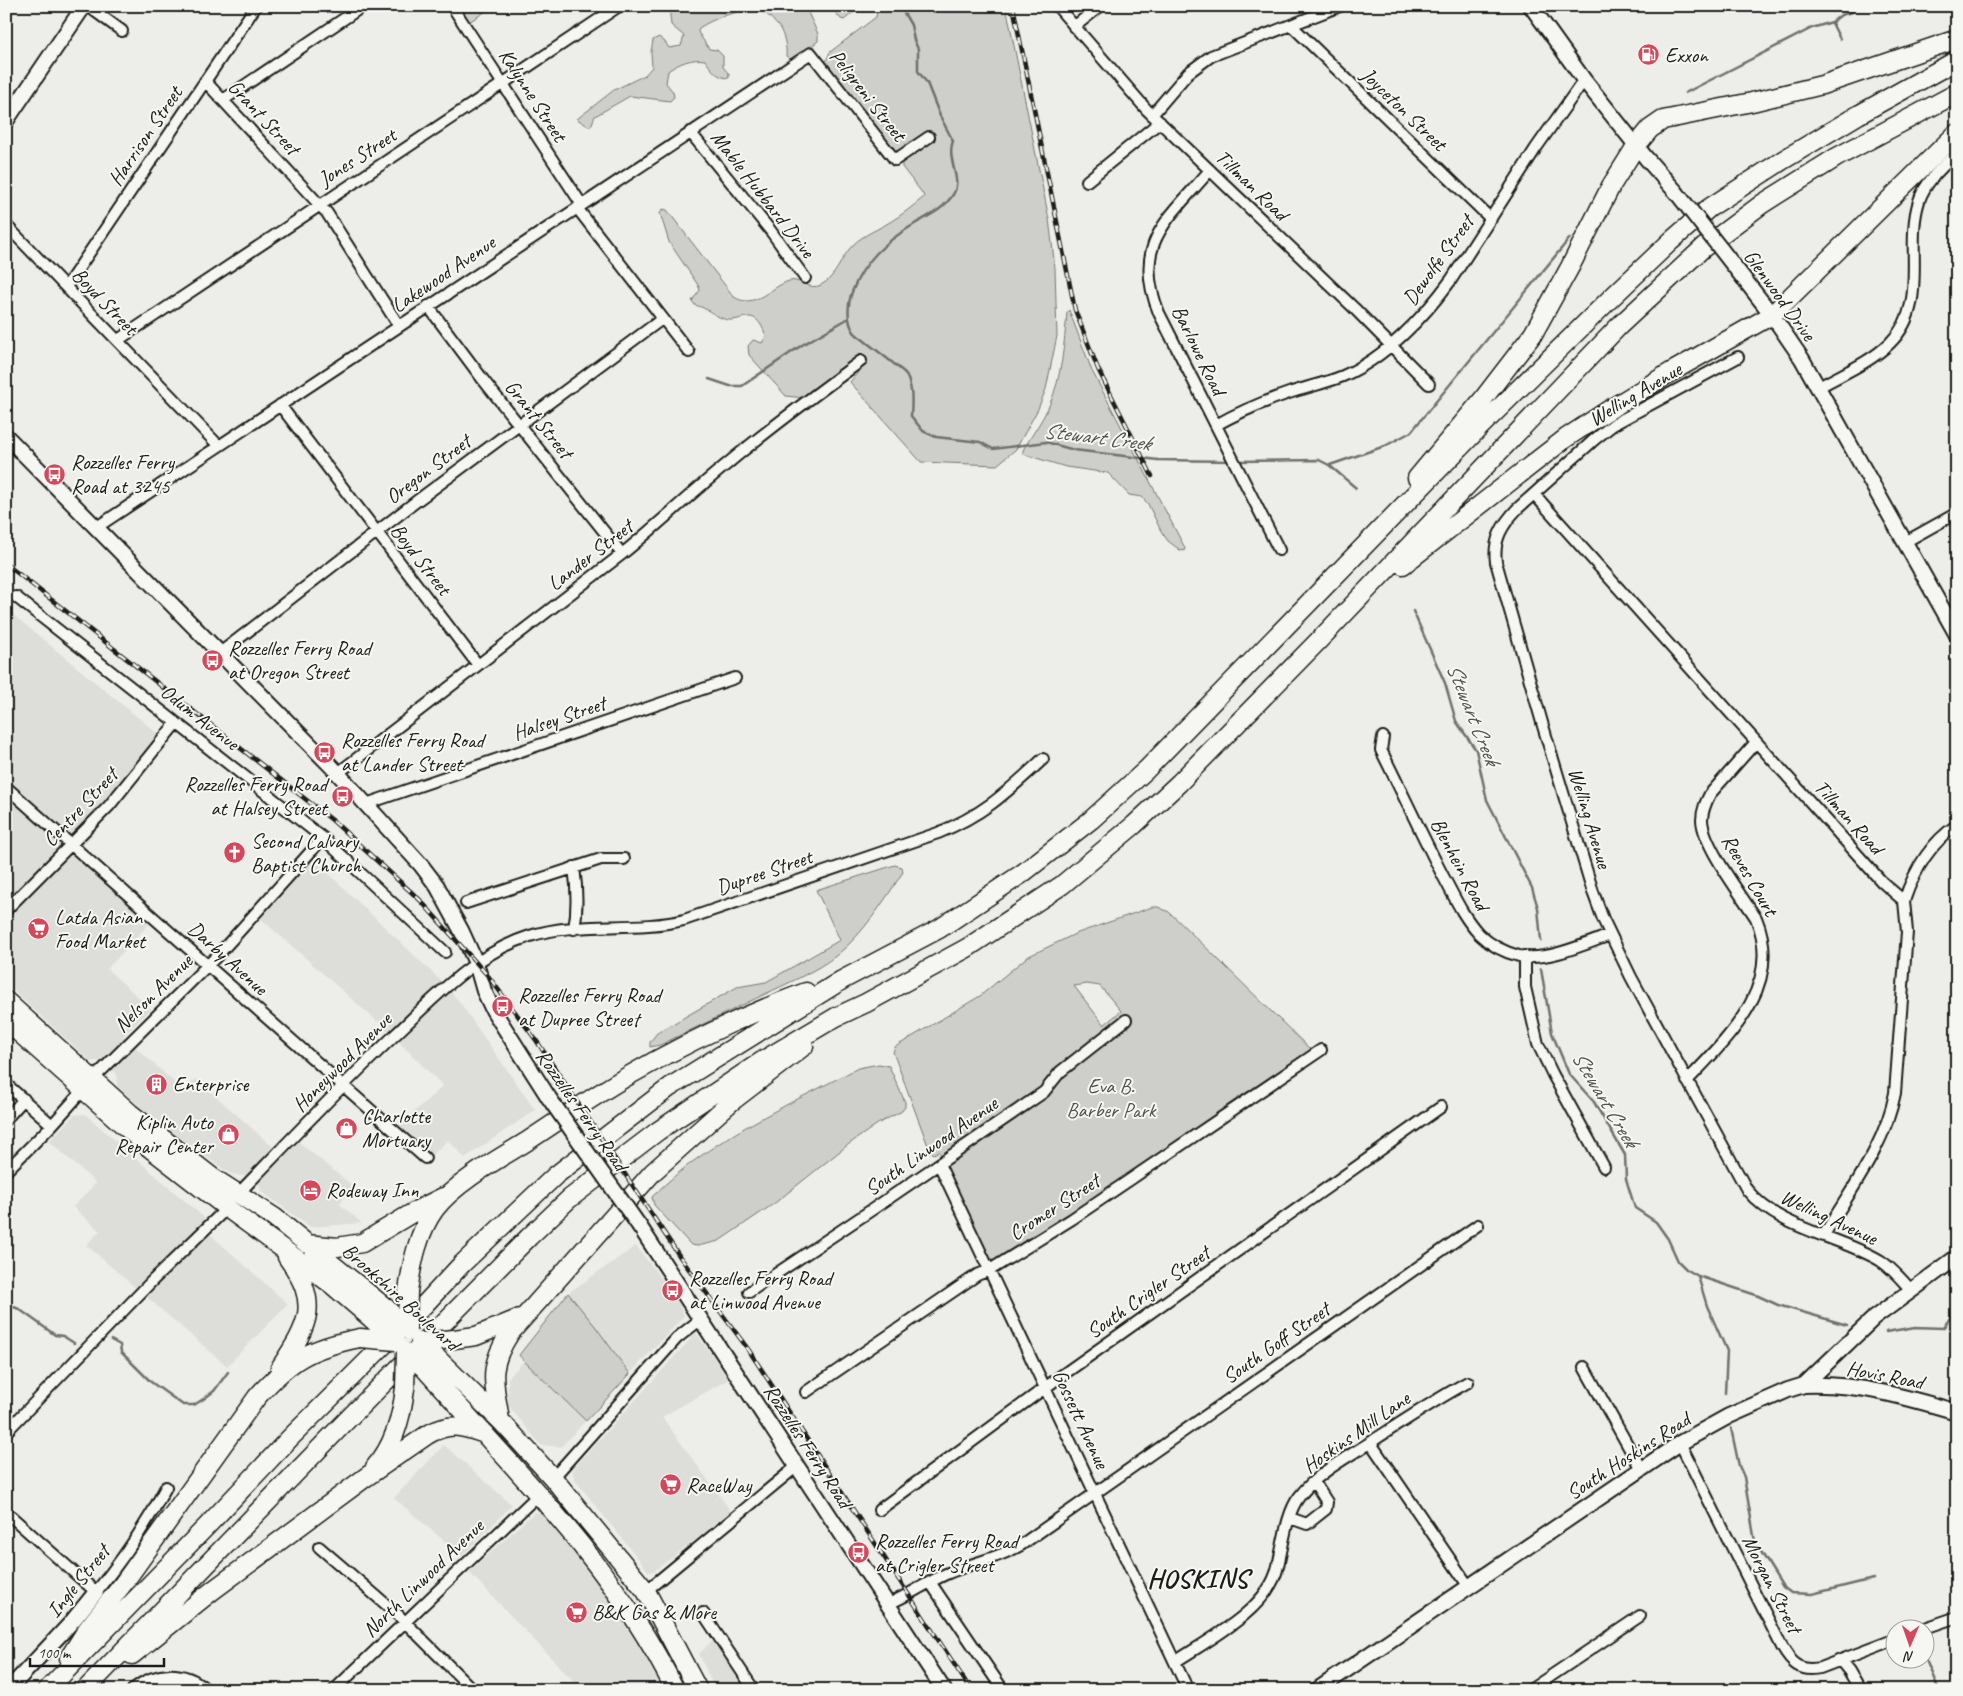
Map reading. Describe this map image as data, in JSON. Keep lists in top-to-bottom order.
{
  "streets": {
    "highway": ["Brookshire Boulevard"],
    "street": [
      "Kalynne Street",
      "Peligreni Street",
      "Joyceton Street",
      "Grant Street",
      "Harrison Street",
      "Jones Street",
      "Tillman Road",
      "Mable Hubbard Drive",
      "Dewolfe Street",
      "Lakewood Avenue",
      "Glenwood Drive",
      "Boyd Street",
      "Barlowe Road",
      "Welling Avenue",
      "Oregon Street",
      "Lander Street",
      "Odum Avenue",
      "Halsey Street",
      "Centre Street",
      "Blenhein Road",
      "Dupree Street",
      "Reeves Court",
      "Darby Avenue",
      "Nelson Avenue",
      "Honeywood Avenue",
      "Rozzelles Ferry Road",
      "South Linwood Avenue",
      "Cromer Street",
      "South Crigler Street",
      "South Goff Street",
      "Hovis Road",
      "Gossett Avenue",
      "Hoskins Mill Lane",
      "South Hoskins Road",
      "North Linwood Avenue",
      "Ingle Street",
      "Morgan Street"
    ]
  },
  "crossings": [
    ["Kalynne Street", "Jones Street"],
    ["Kalynne Street", "Lakewood Avenue"],
    ["Kalynne Street", "Oregon Street"],
    ["Peligreni Street", "Lakewood Avenue"],
    ["Joyceton Street", "Dewolfe Street"],
    ["Grant Street", "Harrison Street"],
    ["Grant Street", "Jones Street"],
    ["Grant Street", "Lakewood Avenue"],
    ["Grant Street", "Oregon Street"],
    ["Grant Street", "Lander Street"],
    ["Harrison Street", "Boyd Street"],
    ["Jones Street", "Boyd Street"],
    ["Tillman Road", "Dewolfe Street"],
    ["Tillman Road", "Barlowe Road"],
    ["Tillman Road", "Welling Avenue"],
    ["Tillman Road", "Reeves Court"],
    ["Mable Hubbard Drive", "Lakewood Avenue"],
    ["Dewolfe Street", "Glenwood Drive"],
    ["Dewolfe Street", "Barlowe Road"],
    ["Lakewood Avenue", "Boyd Street"],
    ["Lakewood Avenue", "Rozzelles Ferry Road"],
    ["Boyd Street", "Oregon Street"],
    ["Boyd Street", "Lander Street"],
    ["Welling Avenue", "Blenhein Road"],
    ["Welling Avenue", "Reeves Court"],
    ["Welling Avenue", "South Hoskins Road"],
    ["Oregon Street", "Rozzelles Ferry Road"],
    ["Lander Street", "Rozzelles Ferry Road"],
    ["Odum Avenue", "Centre Street"],
    ["Odum Avenue", "Nelson Avenue"],
    ["Halsey Street", "Rozzelles Ferry Road"],
    ["Centre Street", "Darby Avenue"],
    ["Dupree Street", "Honeywood Avenue"],
    ["Dupree Street", "Rozzelles Ferry Road"],
    ["Darby Avenue", "Nelson Avenue"],
    ["Darby Avenue", "Honeywood Avenue"],
    ["Nelson Avenue", "Brookshire Boulevard"],
    ["Honeywood Avenue", "Rozzelles Ferry Road"],
    ["Honeywood Avenue", "Brookshire Boulevard"],
    ["Rozzelles Ferry Road", "South Goff Street"],
    ["South Linwood Avenue", "Gossett Avenue"],
    ["Cromer Street", "Gossett Avenue"],
    ["South Crigler Street", "Gossett Avenue"],
    ["Brookshire Boulevard", "North Linwood Avenue"],
    ["South Goff Street", "Gossett Avenue"],
    ["Hovis Road", "South Hoskins Road"],
    ["Gossett Avenue", "Hoskins Mill Lane"],
    ["South Hoskins Road", "Morgan Street"]
  ],
  "districts": ["HOSKINS"],
  "water": ["Stewart Creek"],
  "parks": ["Eva B. Barber Park"],
  "places": {
    "fuel station": ["Exxon"],
    "bus stop": [
      "Rozzelles Ferry Road at 3245",
      "Rozzelles Ferry Road at Oregon Street",
      "Rozzelles Ferry Road at Lander Street",
      "Rozzelles Ferry Road at Halsey Street",
      "Rozzelles Ferry Road at Dupree Street",
      "Rozzelles Ferry Road at Linwood Avenue",
      "Rozzelles Ferry Road at Crigler Street"
    ],
    "church": ["Second Calvary Baptist Church"],
    "supermarket": ["Latda Asian Food Market", "RaceWay", "B&K Gas & More"],
    "building": ["Enterprise"],
    "shop": ["Charlotte Mortuary", "Kiplin Auto Repair Center"],
    "hotel": ["Rodeway Inn"]
  },
  "scale_bar": "100 m",
  "north": "bottom"
}
